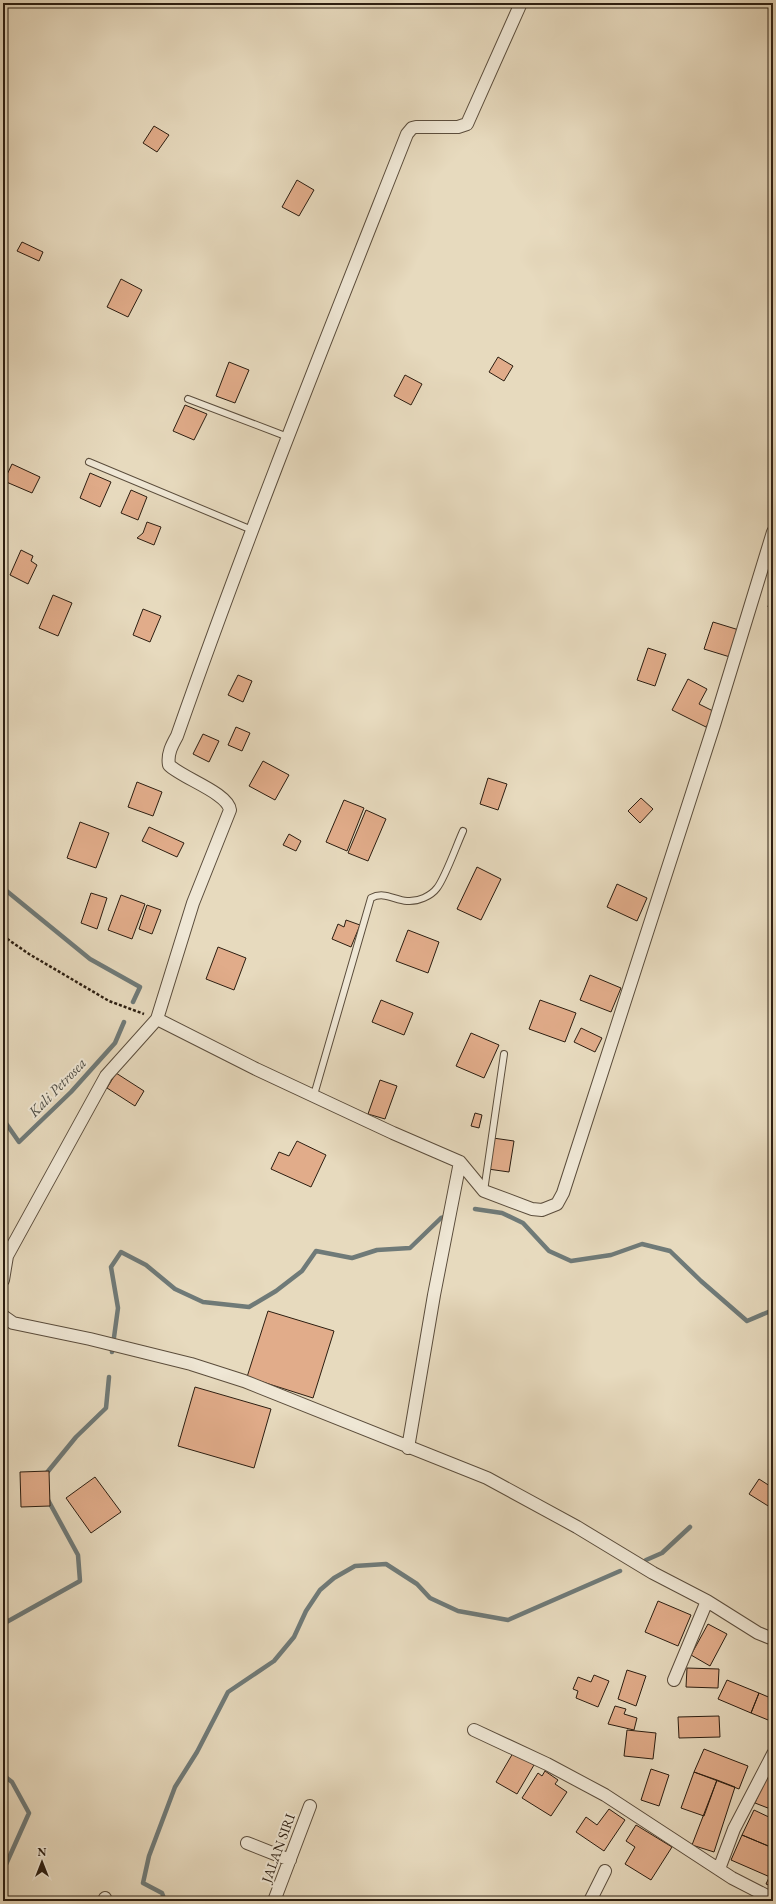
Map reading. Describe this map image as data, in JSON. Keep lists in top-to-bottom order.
{
  "streets": {
    "street": ["JALAN SIRI"]
  },
  "water": ["Kali Petrosea"],
  "north": "top"
}
